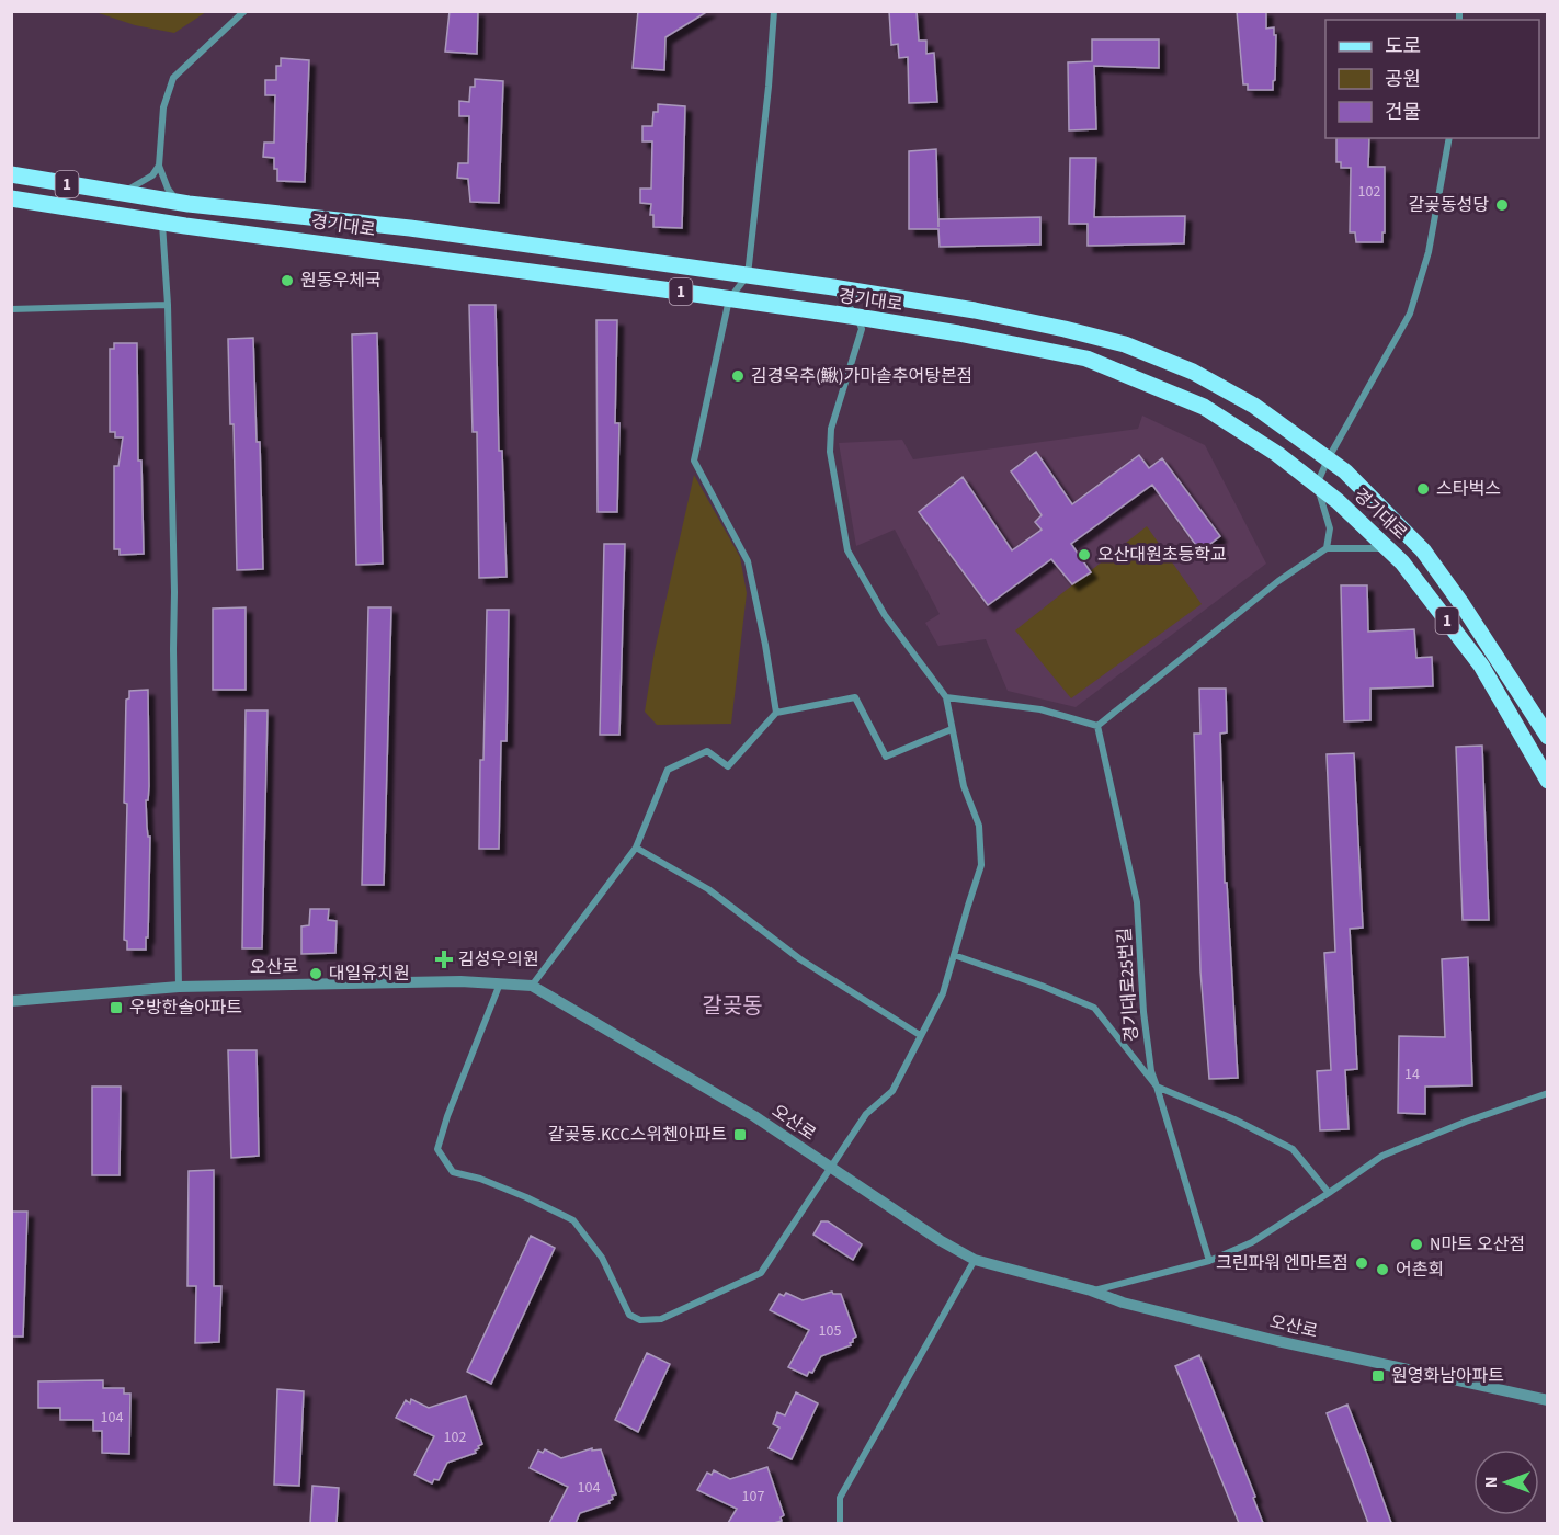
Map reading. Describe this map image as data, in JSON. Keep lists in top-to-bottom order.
{
  "streets": {
    "main road": ["1", "경기대로"],
    "street": ["오산로", "경기대로25번길"]
  },
  "districts": ["갈곶동"],
  "places": {
    "other": [
      "갈곶동성당",
      "원동우체국",
      "김경옥추(鰍)가마솥추어탕본점",
      "스타벅스",
      "오산대원초등학교",
      "대일유치원",
      "N마트 오산점",
      "크린파워 엔마트점",
      "어촌회"
    ],
    "health": ["김성우의원"],
    "transit": ["우방한솔아파트", "갈곶동.KCC스위첸아파트", "원영화남아파트"]
  },
  "house_numbers": [
    "102",
    "14",
    "105",
    "104",
    "102",
    "104",
    "107"
  ],
  "legend": ["도로", "공원", "건물"],
  "north": "left"
}
